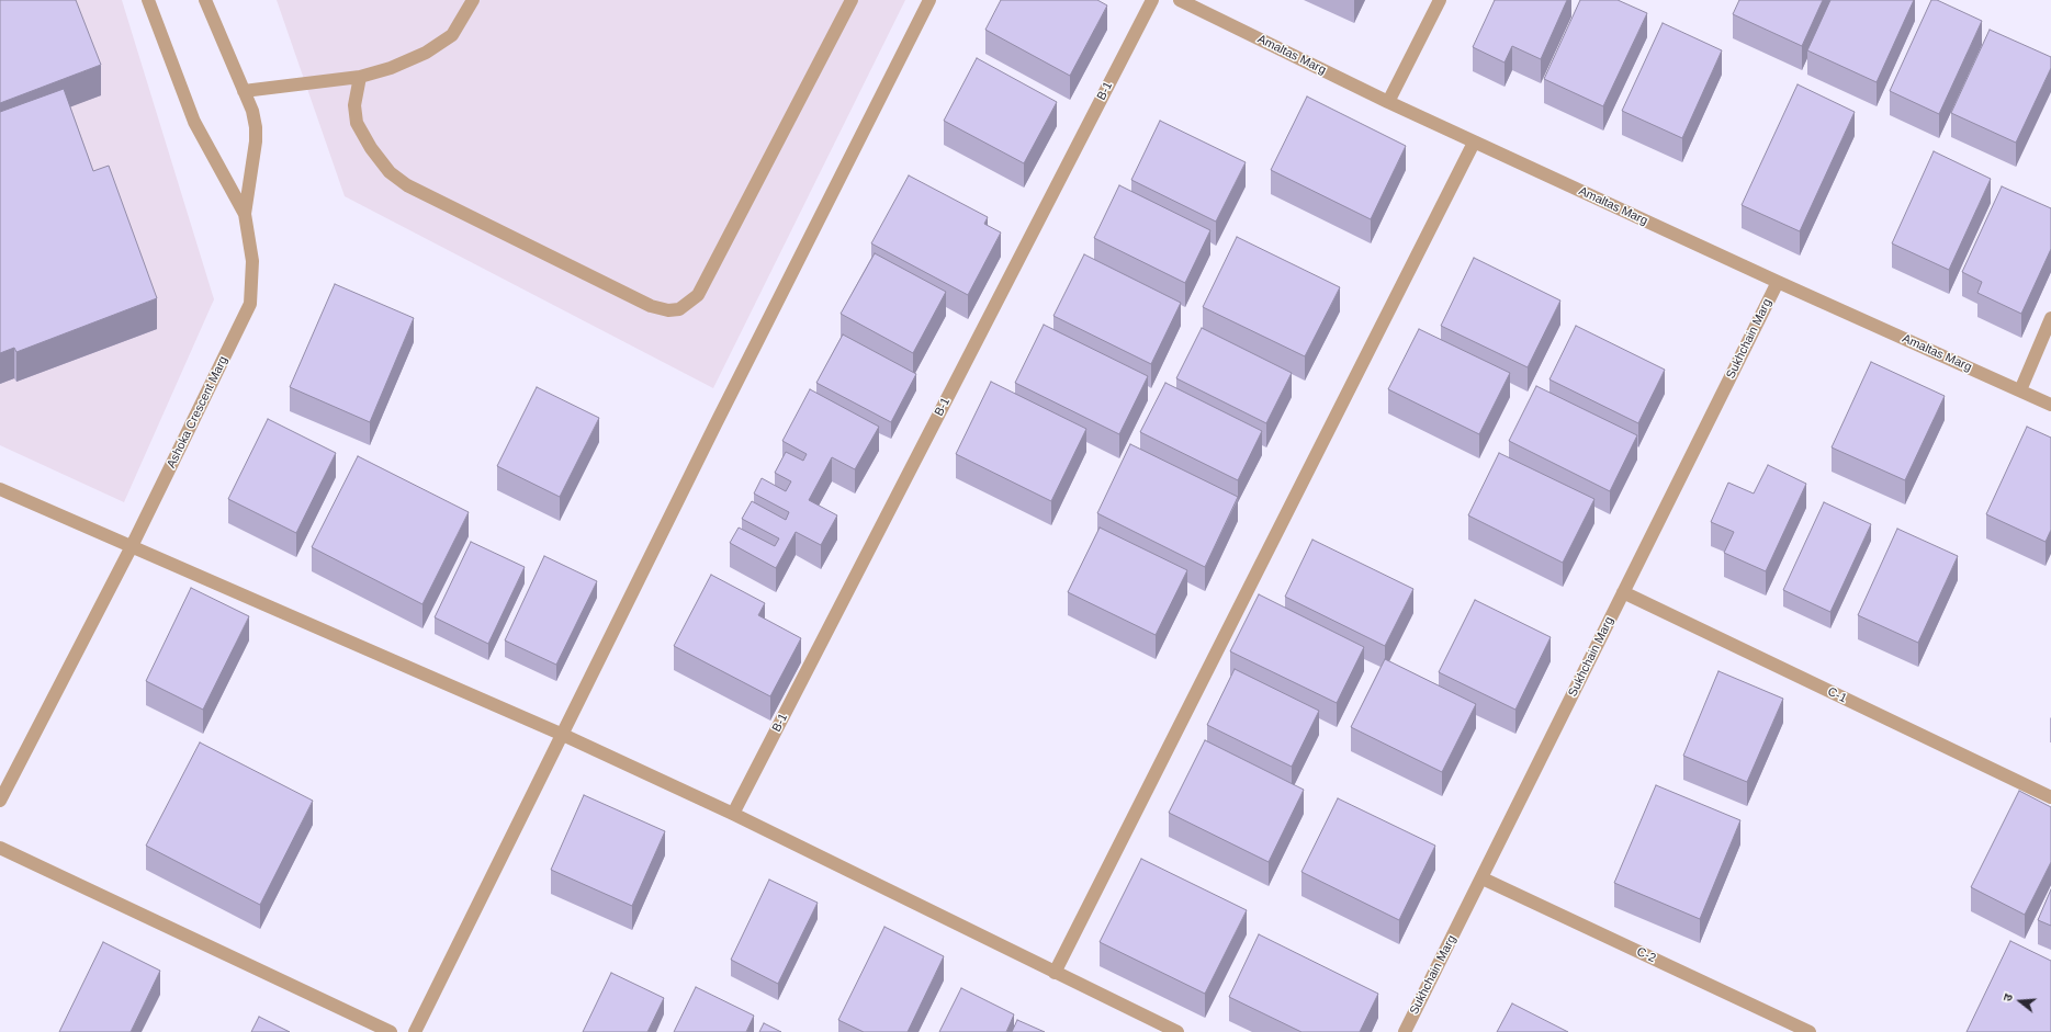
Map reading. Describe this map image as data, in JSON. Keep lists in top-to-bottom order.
{
  "streets": {
    "street": [
      "Amaltas Marg",
      "B-1",
      "Sukhchain Marg",
      "Ashoka Crescent Marg",
      "C-1",
      "C-2"
    ]
  },
  "crossings": [
    ["Amaltas Marg", "Sukhchain Marg"],
    ["Sukhchain Marg", "C-1"],
    ["Sukhchain Marg", "C-2"]
  ],
  "north": "left"
}
